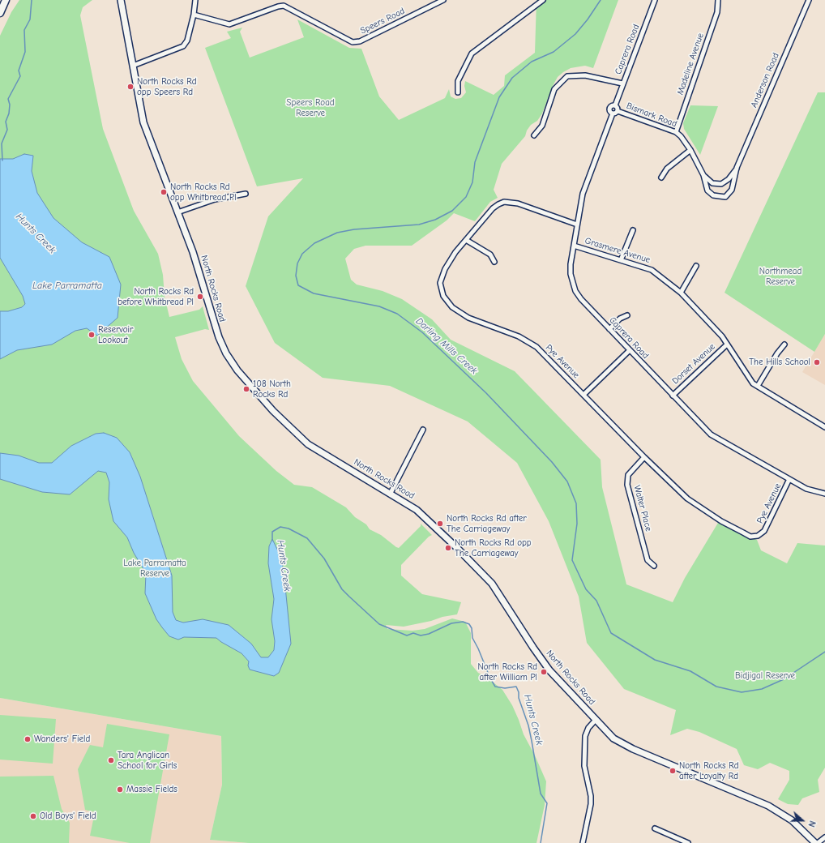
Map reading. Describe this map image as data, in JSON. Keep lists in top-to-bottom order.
{
  "streets": {
    "main road": ["North Rocks Road"],
    "street": [
      "Speers Road",
      "Caprera Road",
      "Madeline Avenue",
      "Anderson Road",
      "Bismark Road",
      "Grasmere Avenue",
      "Pye Avenue",
      "Dorset Avenue",
      "Walter Place"
    ]
  },
  "crossings": [
    ["Caprera Road", "Bismark Road"],
    ["Caprera Road", "Grasmere Avenue"],
    ["Caprera Road", "Pye Avenue"],
    ["Caprera Road", "Dorset Avenue"],
    ["Madeline Avenue", "Bismark Road"],
    ["Anderson Road", "Bismark Road"],
    ["Grasmere Avenue", "Dorset Avenue"],
    ["Pye Avenue", "Walter Place"]
  ],
  "water": ["Hunts Creek", "Lake Parramatta", "Darling Mills Creek"],
  "parks": [
    "Speers Road Reserve",
    "Northmead Reserve",
    "Lake Parramatta Reserve",
    "Bidjigal Reserve"
  ],
  "places": [
    "North Rocks Rd opp Speers Rd",
    "North Rocks Rd opp Whitbread Pl",
    "North Rocks Rd before Whitbread Pl",
    "Reservoir Lookout",
    "The Hills School",
    "108 North Rocks Rd",
    "North Rocks Rd after The Carriageway",
    "North Rocks Rd opp The Carriageway",
    "North Rocks Rd after William Pl",
    "Wanders' Field",
    "Tara Anglican School for Girls",
    "North Rocks Rd after Loyalty Rd",
    "Massie Fields",
    "Old Boys' Field"
  ],
  "north": "right"
}
